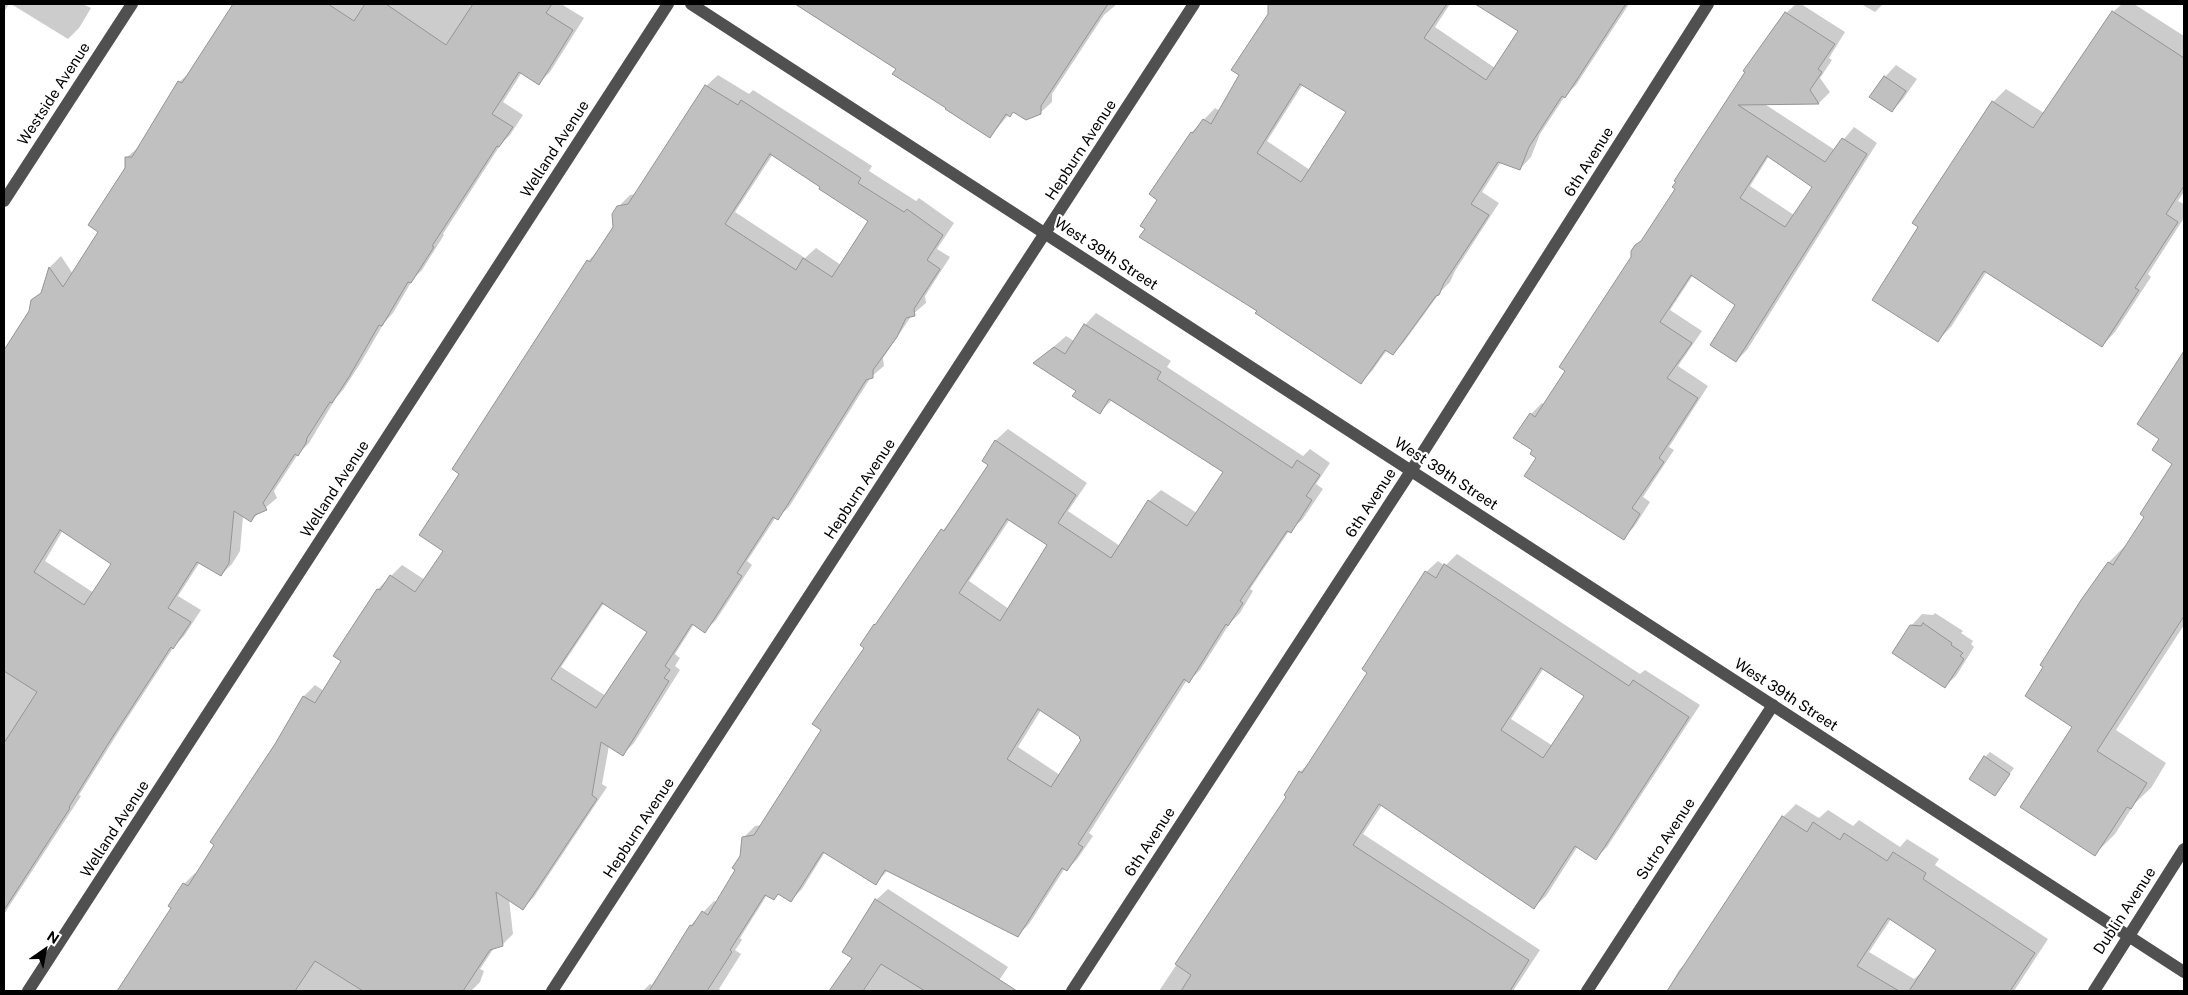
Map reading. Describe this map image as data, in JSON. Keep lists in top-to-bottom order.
{
  "streets": {
    "street": [
      "Westside Avenue",
      "Welland Avenue",
      "Hepburn Avenue",
      "6th Avenue",
      "West 39th Street",
      "Sutro Avenue",
      "Dublin Avenue"
    ]
  },
  "crossings": [
    ["Hepburn Avenue", "West 39th Street"],
    ["6th Avenue", "West 39th Street"],
    ["West 39th Street", "Sutro Avenue"],
    ["West 39th Street", "Dublin Avenue"]
  ],
  "north": "top right"
}
